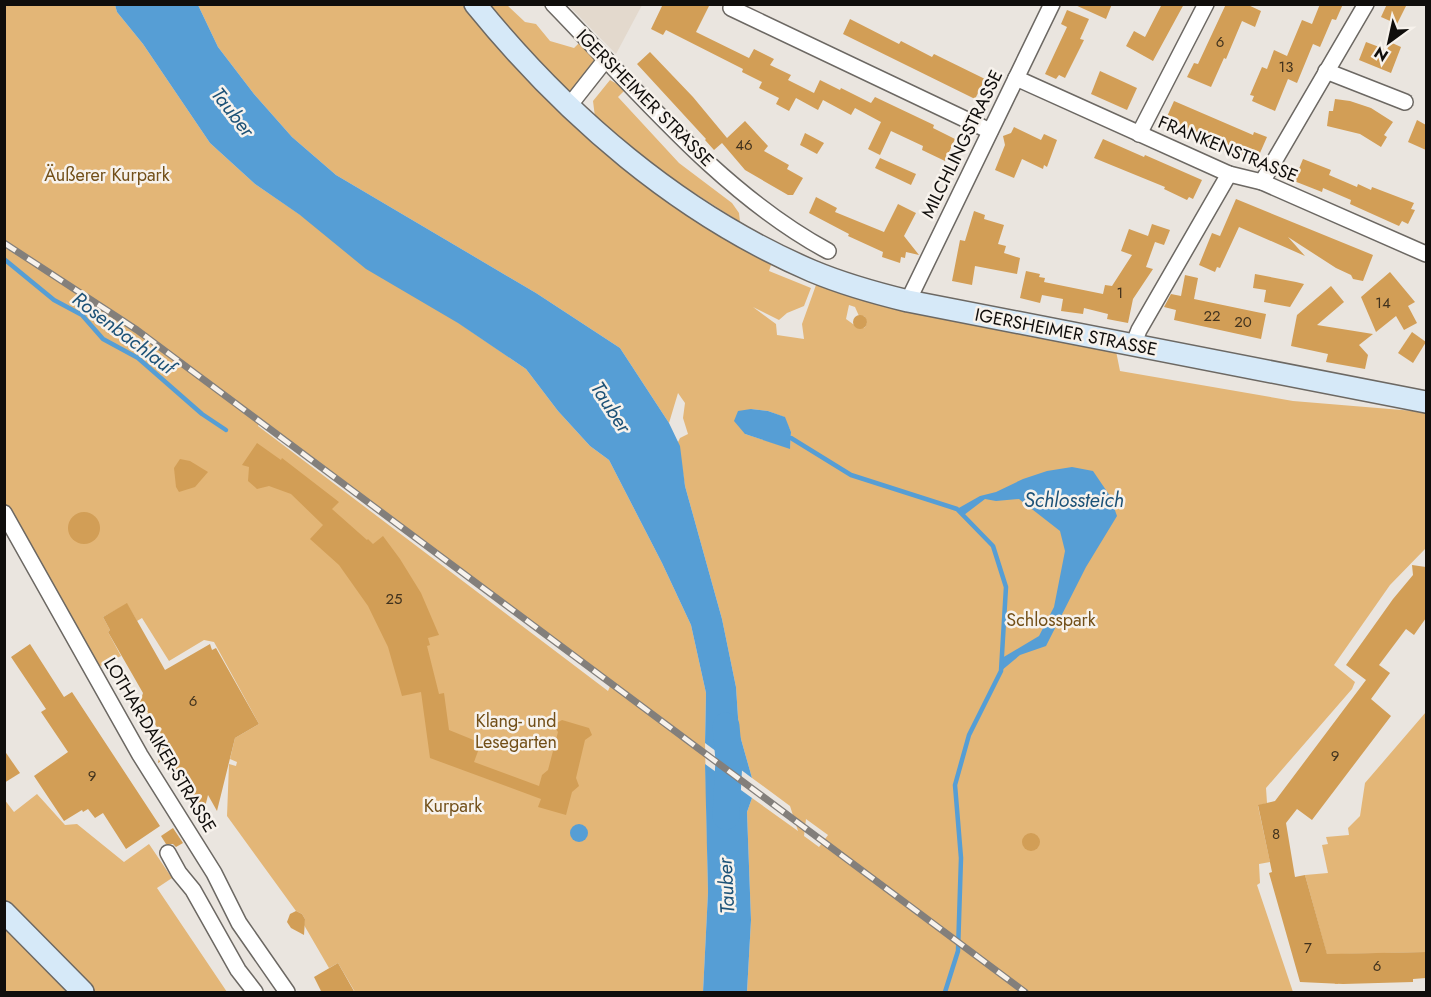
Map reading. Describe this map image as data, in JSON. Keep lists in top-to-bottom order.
{
  "streets": {
    "street": [
      "IGERSHEIMER STRASSE",
      "MILCHLINGSTRASSE",
      "FRANKENSTRASSE",
      "LOTHAR-DAIKER-STRASSE"
    ]
  },
  "crossings": [
    ["IGERSHEIMER STRASSE", "MILCHLINGSTRASSE"],
    ["MILCHLINGSTRASSE", "FRANKENSTRASSE"]
  ],
  "water": ["Tauber", "Rosenbachlauf", "Schlossteich"],
  "parks": [
    "Äußerer Kurpark",
    "Schlosspark",
    "Klang- und Lesegarten",
    "Kurpark"
  ],
  "house_numbers": [
    "6",
    "13",
    "46",
    "1",
    "14",
    "22",
    "20",
    "25",
    "6",
    "9",
    "9",
    "8",
    "7",
    "6"
  ],
  "north": "bottom left"
}
